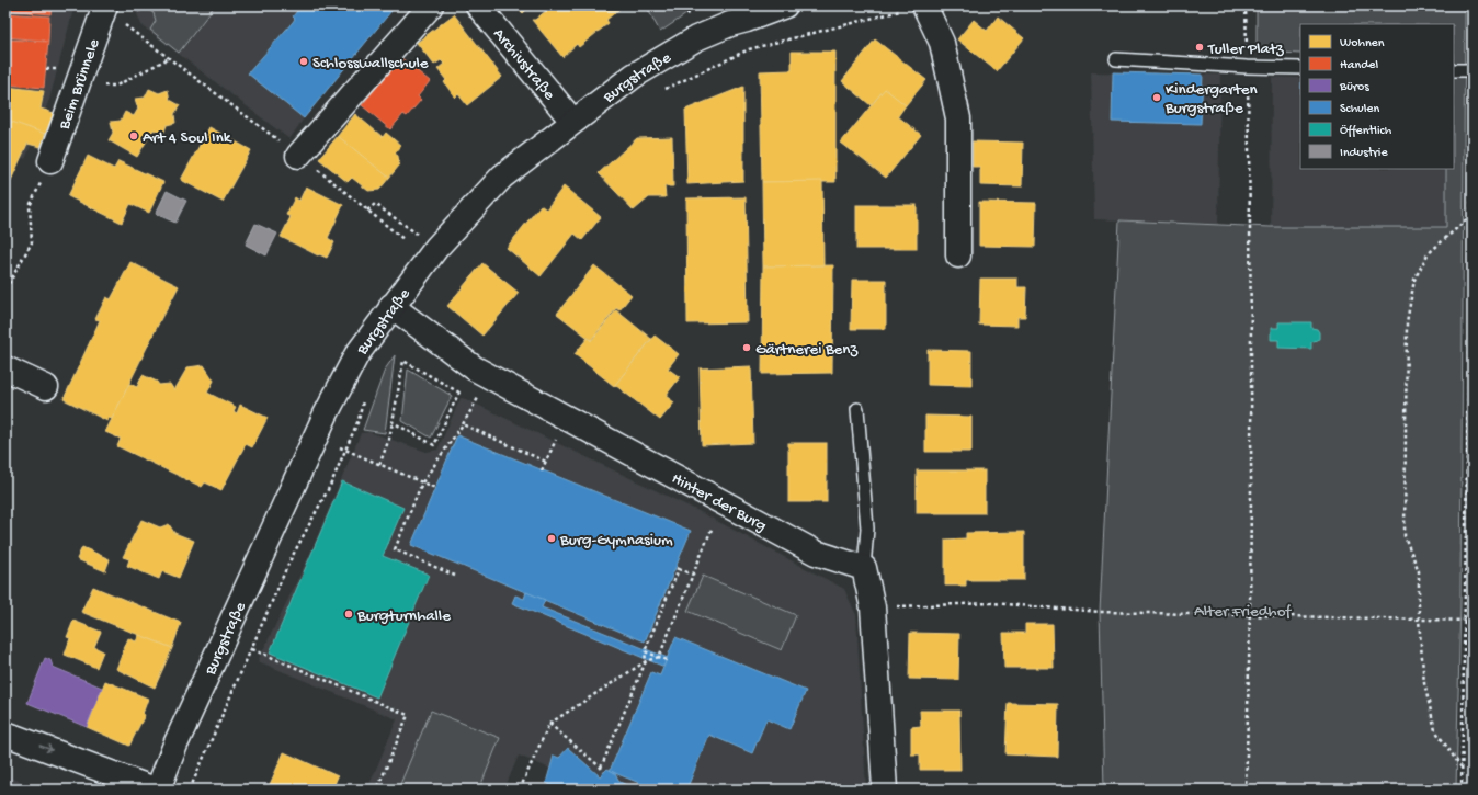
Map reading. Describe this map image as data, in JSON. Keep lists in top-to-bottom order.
{
  "streets": {
    "street": [
      "Archivstraße",
      "Burgstraße",
      "Beim Brünnele",
      "Hinter der Burg"
    ]
  },
  "crossings": [
    ["Archivstraße", "Burgstraße"],
    ["Burgstraße", "Hinter der Burg"]
  ],
  "parks": ["Alter Friedhof"],
  "places": [
    "Tuller Platz",
    "Schlosswallschule",
    "Kindergarten Burgstraße",
    "Art 4 Soul Ink",
    "Gärtnerei Benz",
    "Burg-Gymnasium",
    "Burgturnhalle"
  ],
  "legend": [
    "Wohnen",
    "Handel",
    "Büros",
    "Schulen",
    "Öffentlich",
    "Industrie"
  ]
}
